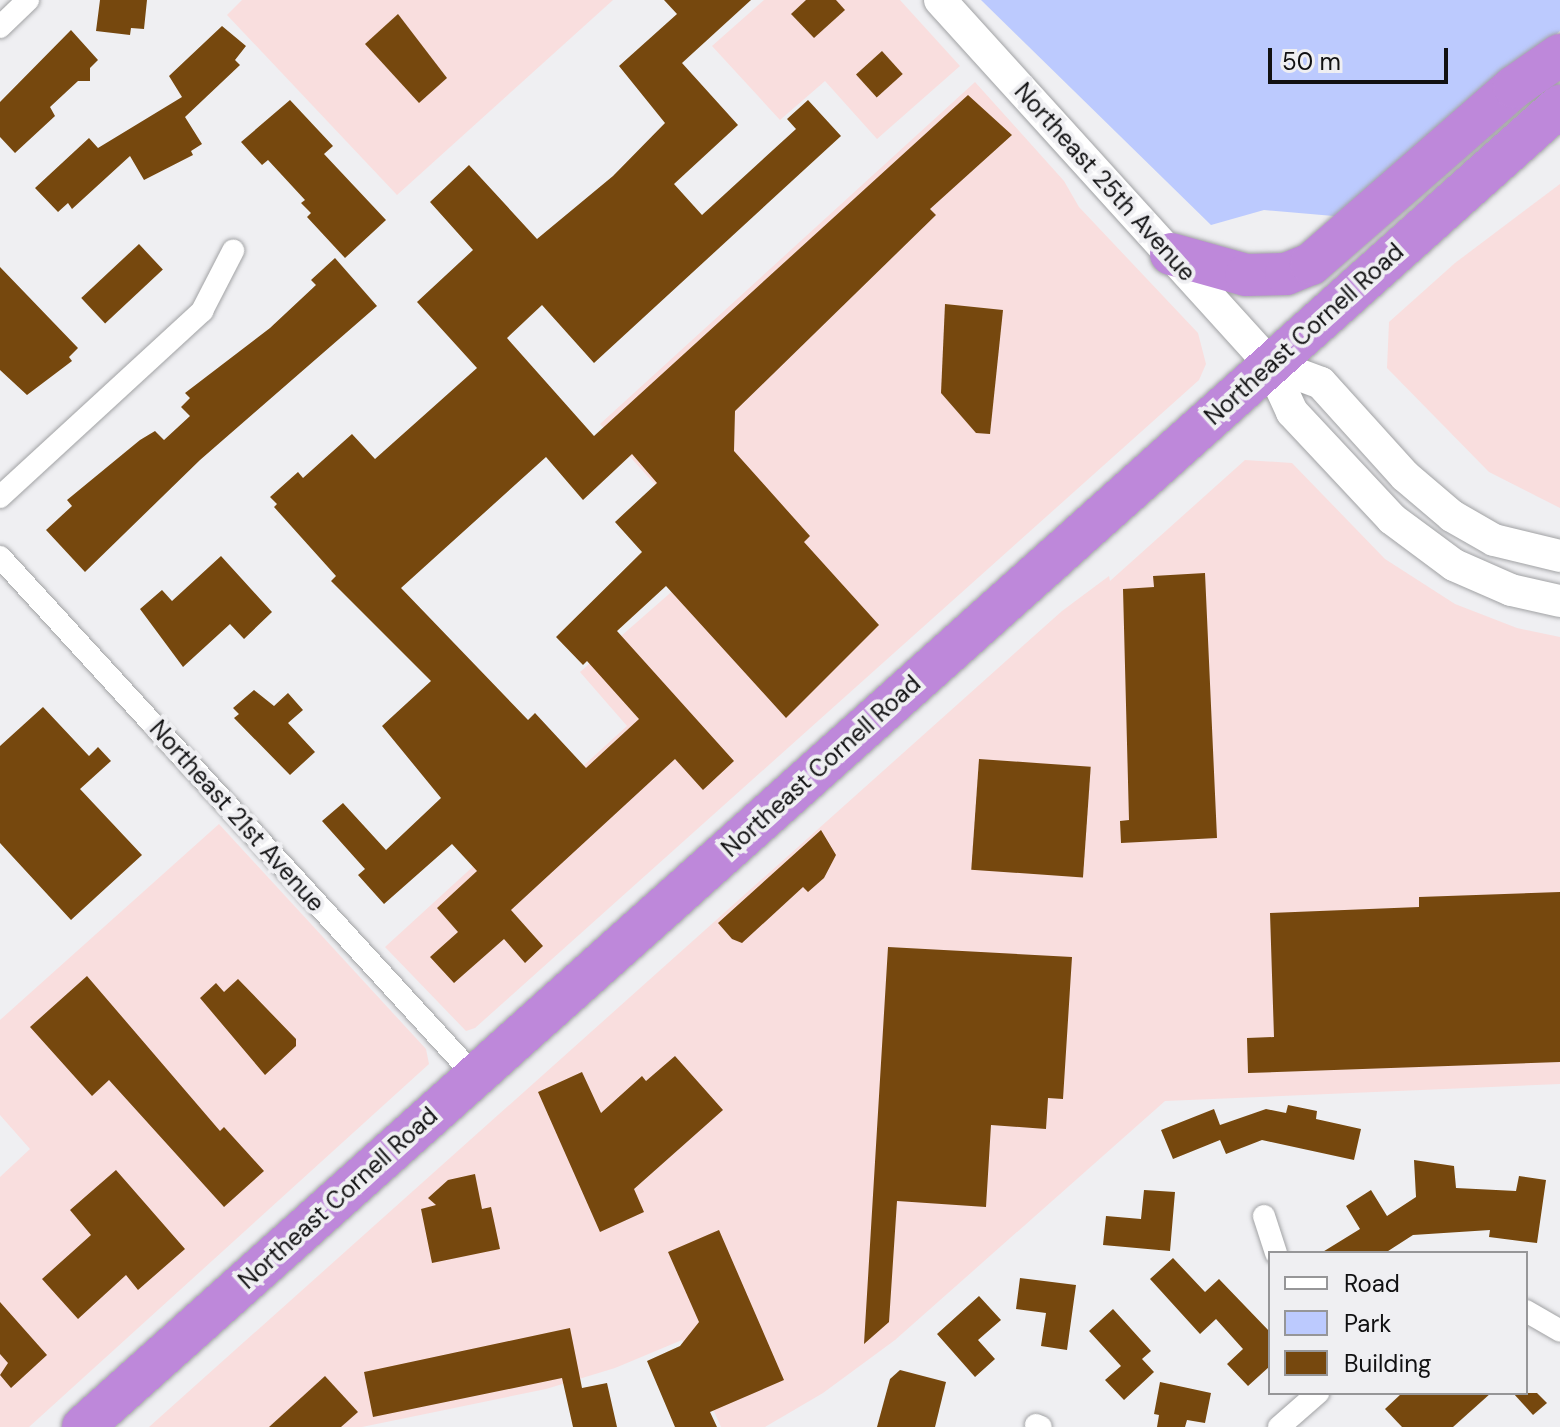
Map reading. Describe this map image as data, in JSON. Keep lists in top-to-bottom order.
{
  "streets": {
    "highway": ["Northeast Cornell Road"],
    "main road": ["Northeast 25th Avenue"],
    "street": ["Northeast 21st Avenue"]
  },
  "crossings": [
    ["Northeast 25th Avenue", "Northeast Cornell Road"],
    ["Northeast Cornell Road", "Northeast 21st Avenue"]
  ],
  "legend": ["Road", "Park", "Building"],
  "scale_bar": "50 m"
}
